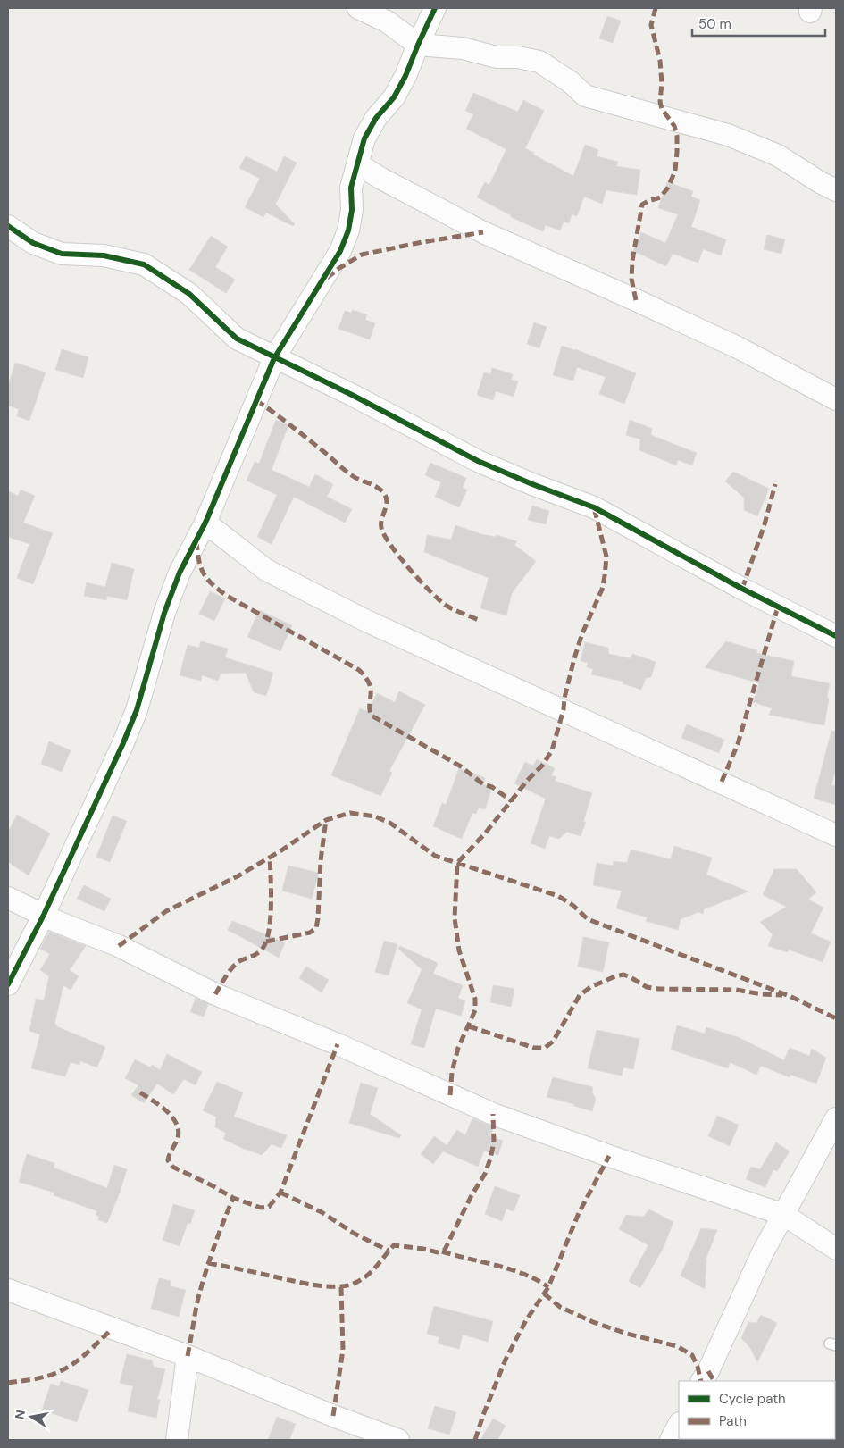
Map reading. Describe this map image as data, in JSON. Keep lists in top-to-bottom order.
{
  "legend": ["Cycle path", "Path"],
  "scale_bar": "50 m",
  "north": "left"
}
